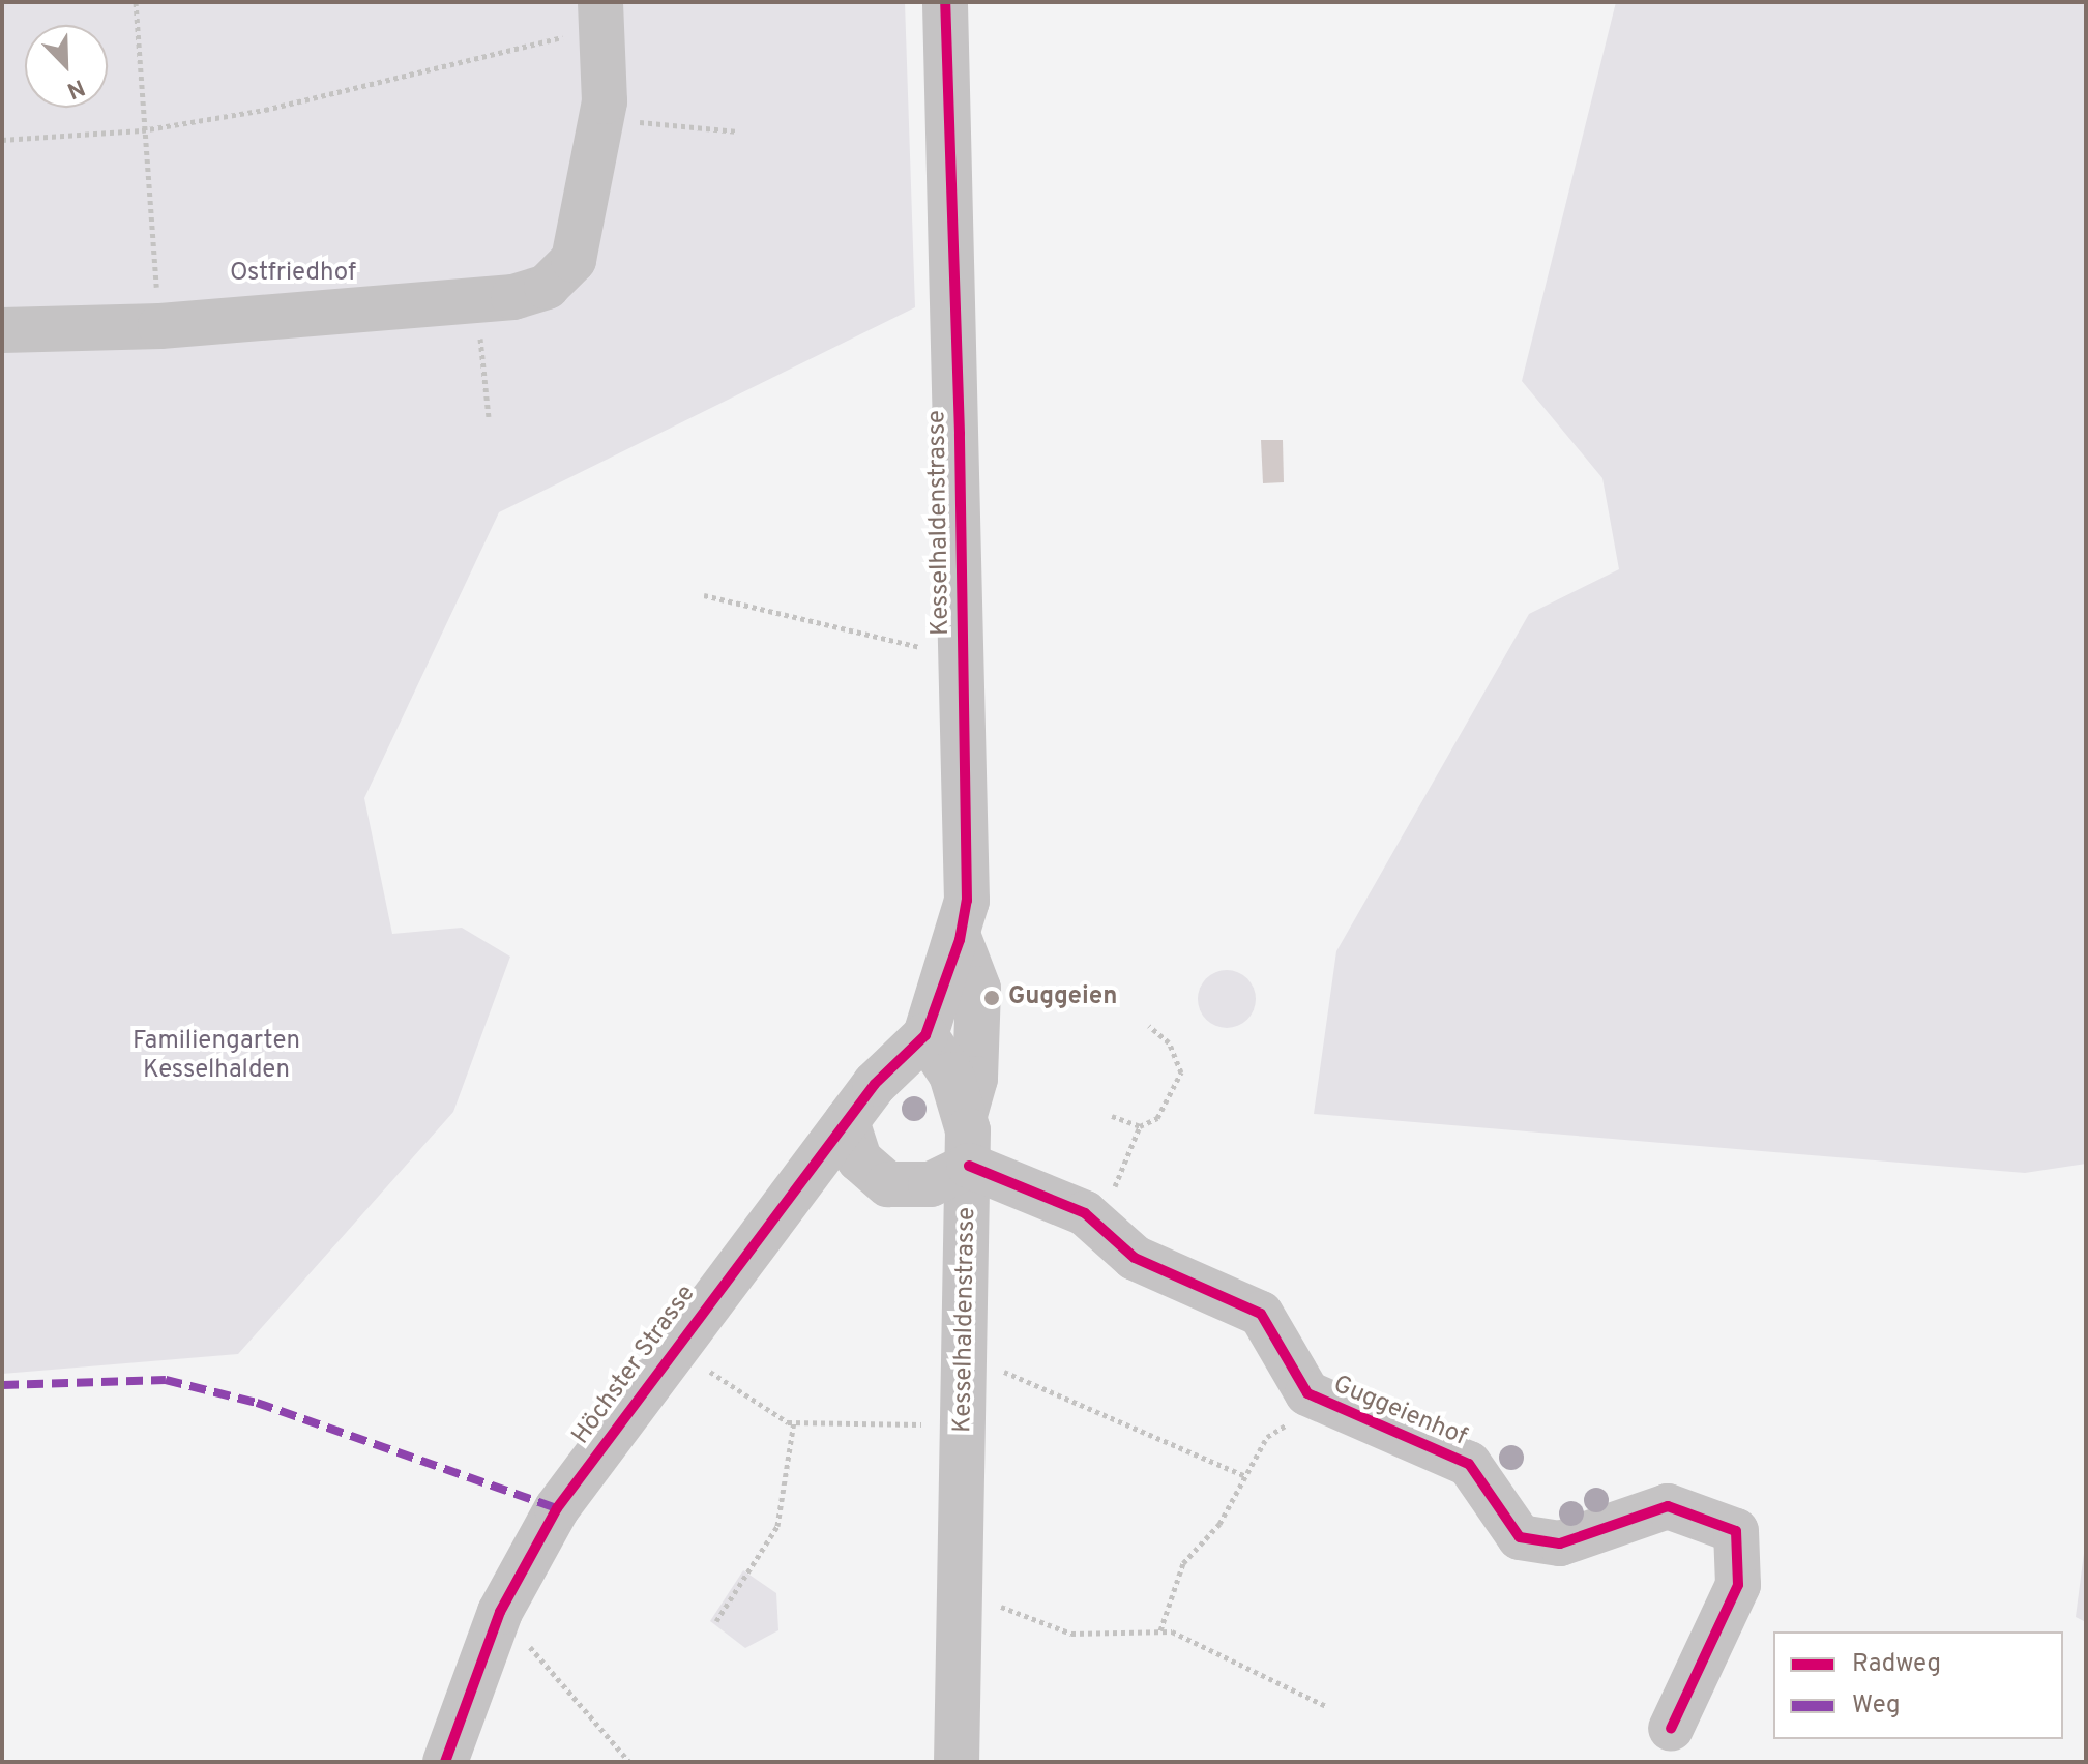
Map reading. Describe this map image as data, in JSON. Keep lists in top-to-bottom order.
{
  "streets": {
    "street": ["Kesselhaldenstrasse", "Höchster Strasse", "Guggeienhof"]
  },
  "crossings": [
    ["Kesselhaldenstrasse", "Höchster Strasse"],
    ["Kesselhaldenstrasse", "Guggeienhof"],
    ["Höchster Strasse", "Guggeienhof"]
  ],
  "parks": ["Ostfriedhof", "Familiengarten Kesselhalden"],
  "places": ["Guggeien"],
  "legend": ["Radweg", "Weg"],
  "north": "bottom right"
}
